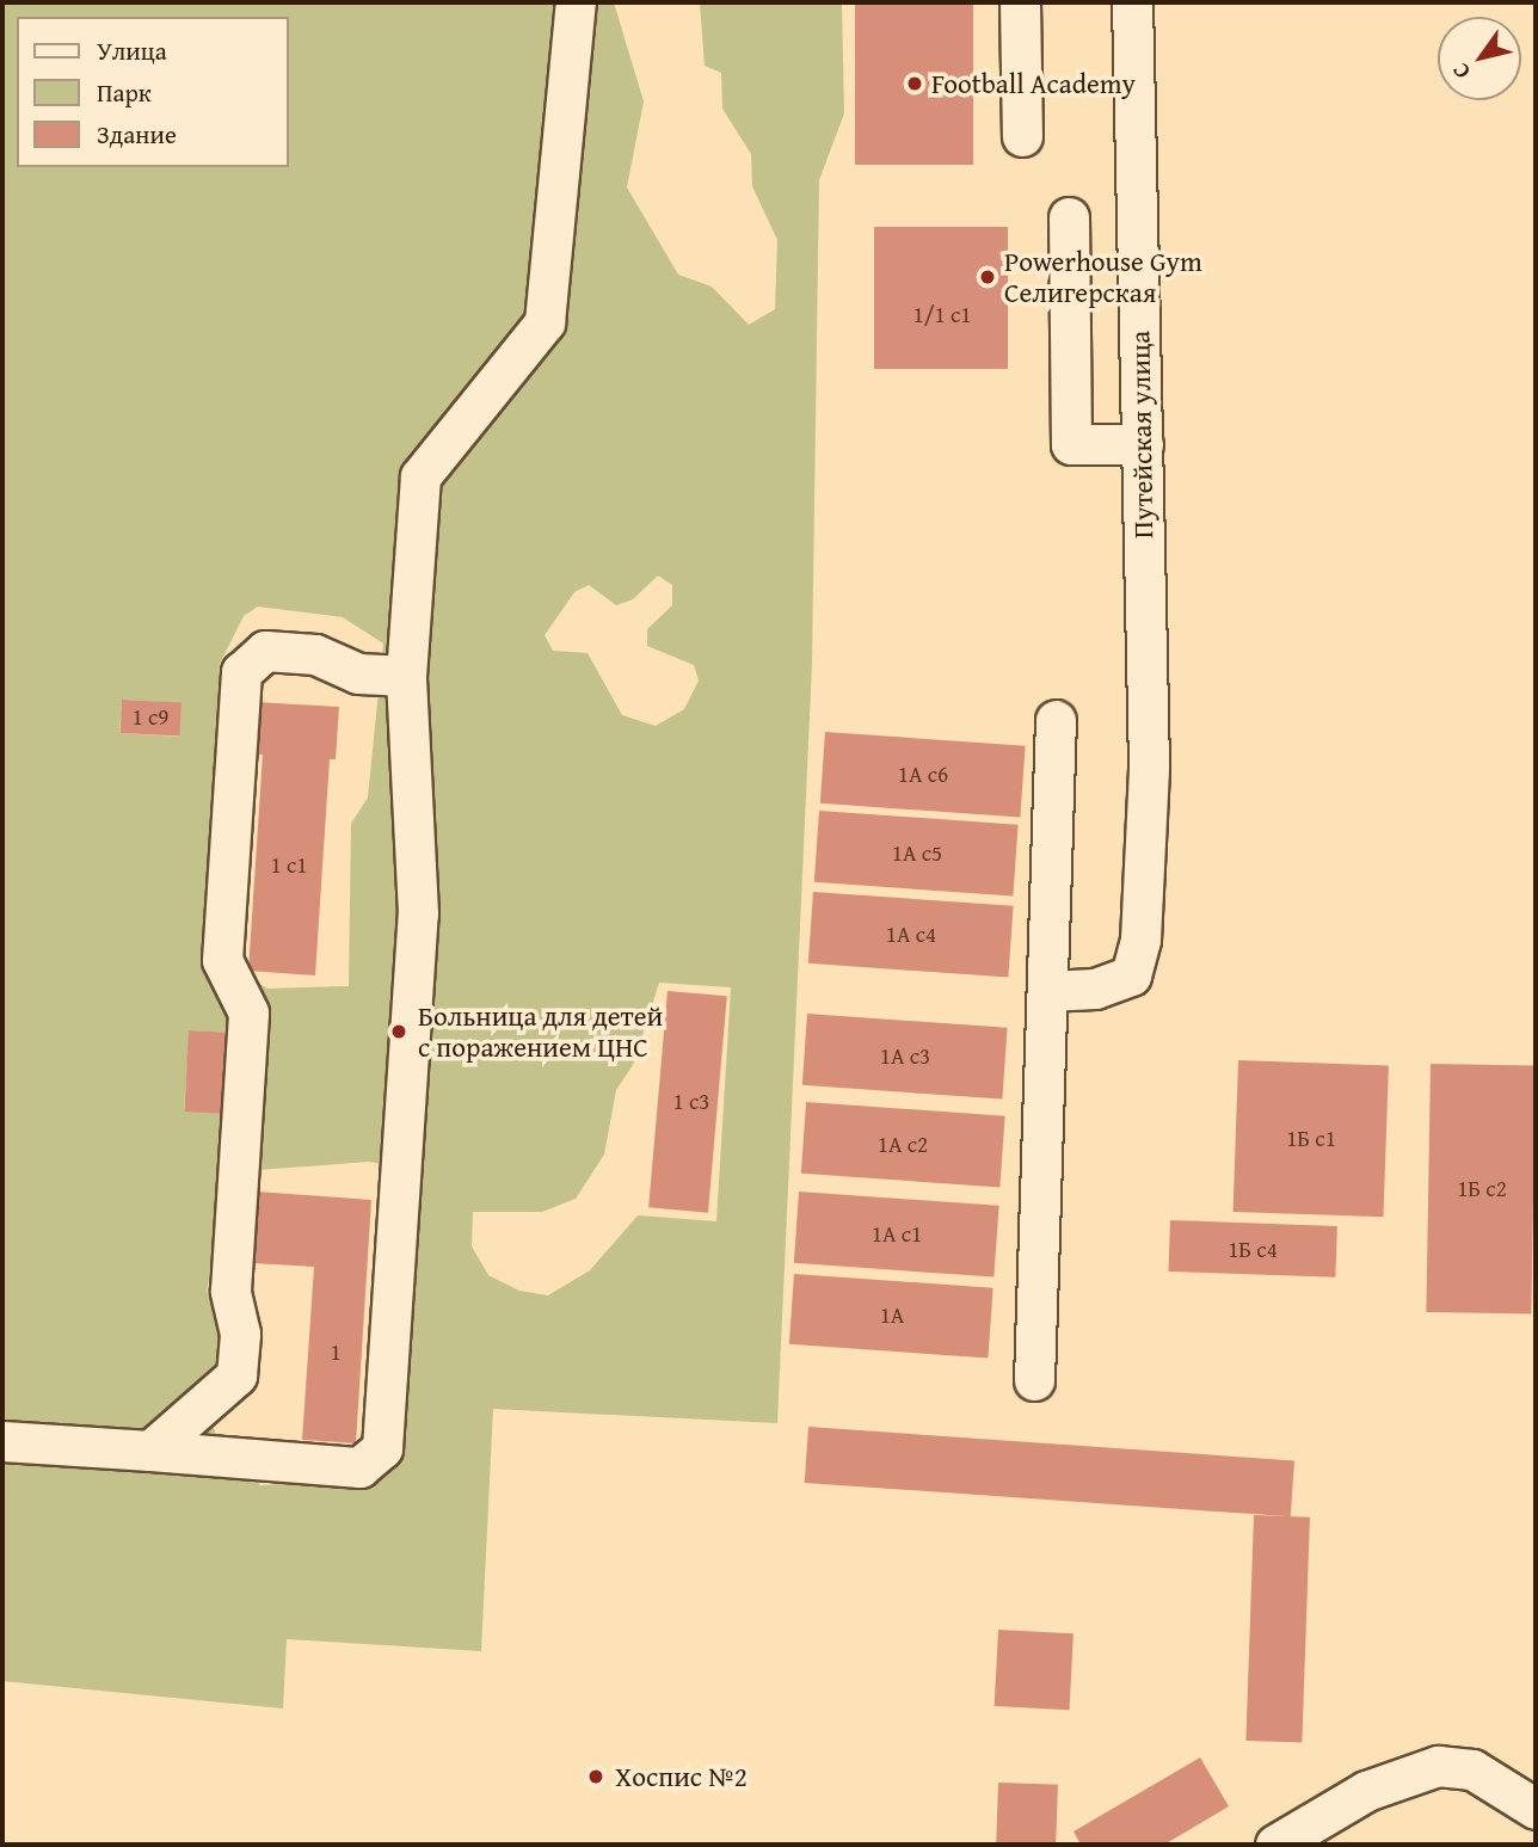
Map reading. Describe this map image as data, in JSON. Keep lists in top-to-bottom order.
{
  "streets": {
    "street": ["Путейская улица"]
  },
  "places": [
    "Football Academy",
    "Powerhouse Gym Селигерская",
    "Больница для детей с поражением ЦНС",
    "Хоспис №2"
  ],
  "house_numbers": [
    "1/1 с1",
    "1 с9",
    "1A с6",
    "1A с5",
    "1 с1",
    "1А с4",
    "1A с3",
    "1 с3",
    "1Б с1",
    "1A с2",
    "1Б с2",
    "1А с1",
    "1Б с4",
    "1A",
    "1"
  ],
  "legend": ["Улица", "Парк", "Здание"],
  "north": "bottom left"
}
